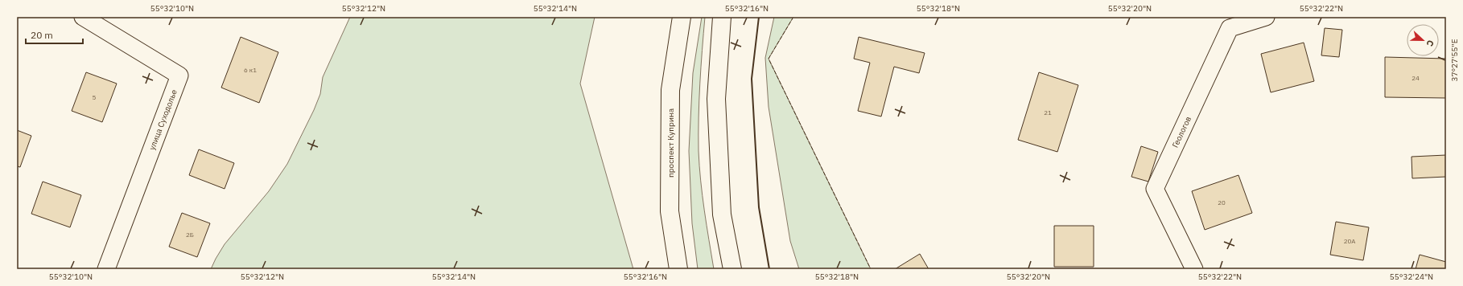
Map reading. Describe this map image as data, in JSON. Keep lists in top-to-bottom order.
{
  "streets": {
    "main road": ["проспект Куприна"],
    "street": ["улица Суходолье", "Геологов"]
  },
  "house_numbers": [
    "6 к1",
    "24",
    "5",
    "21",
    "20",
    "2Б",
    "20А"
  ],
  "scale_bar": "20 m",
  "north": "right",
  "coordinates": [
    "55°32'10\"N",
    "55°32'12\"N",
    "55°32'14\"N",
    "55°32'16\"N",
    "55°32'18\"N",
    "55°32'20\"N",
    "55°32'22\"N",
    "37°27'55\"E",
    "55°32'24\"N"
  ]
}
